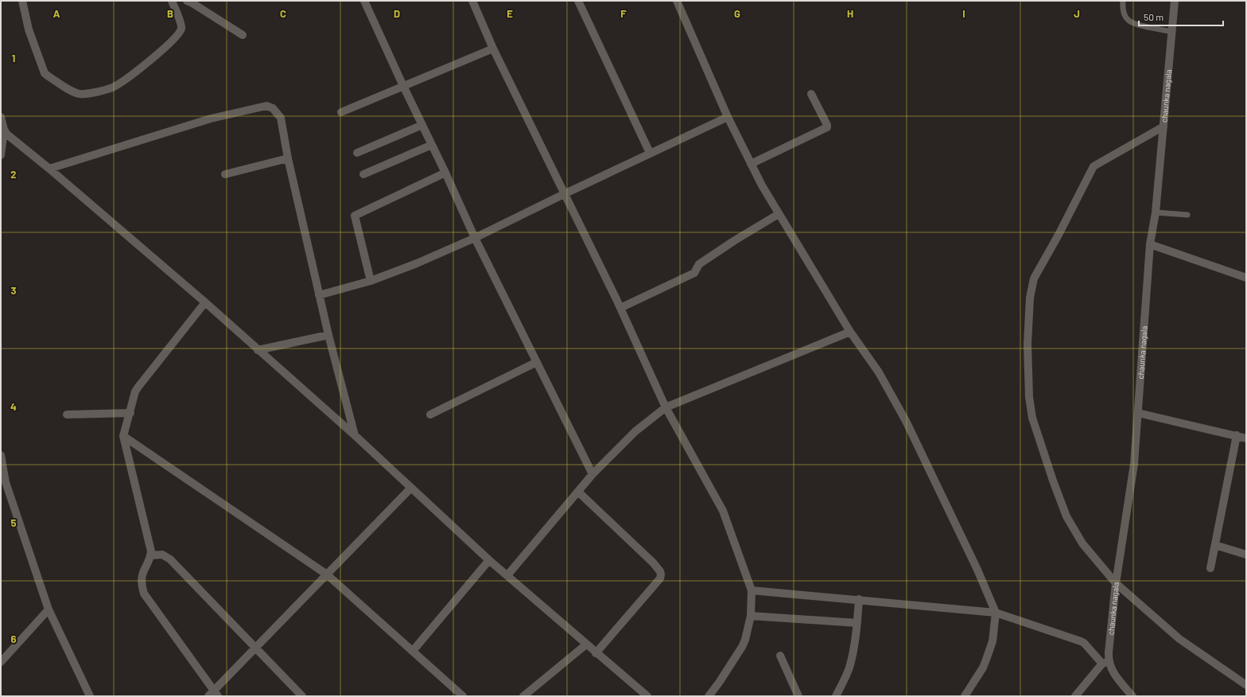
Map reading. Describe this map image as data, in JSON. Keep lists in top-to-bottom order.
{
  "streets": {
    "street": ["chaunka nagala"]
  },
  "scale_bar": "50 m",
  "grid": {
    "columns": [
      "A",
      "B",
      "C",
      "D",
      "E",
      "F",
      "G",
      "H",
      "I",
      "J"
    ],
    "rows": [
      "1",
      "2",
      "3",
      "4",
      "5",
      "6"
    ]
  }
}
